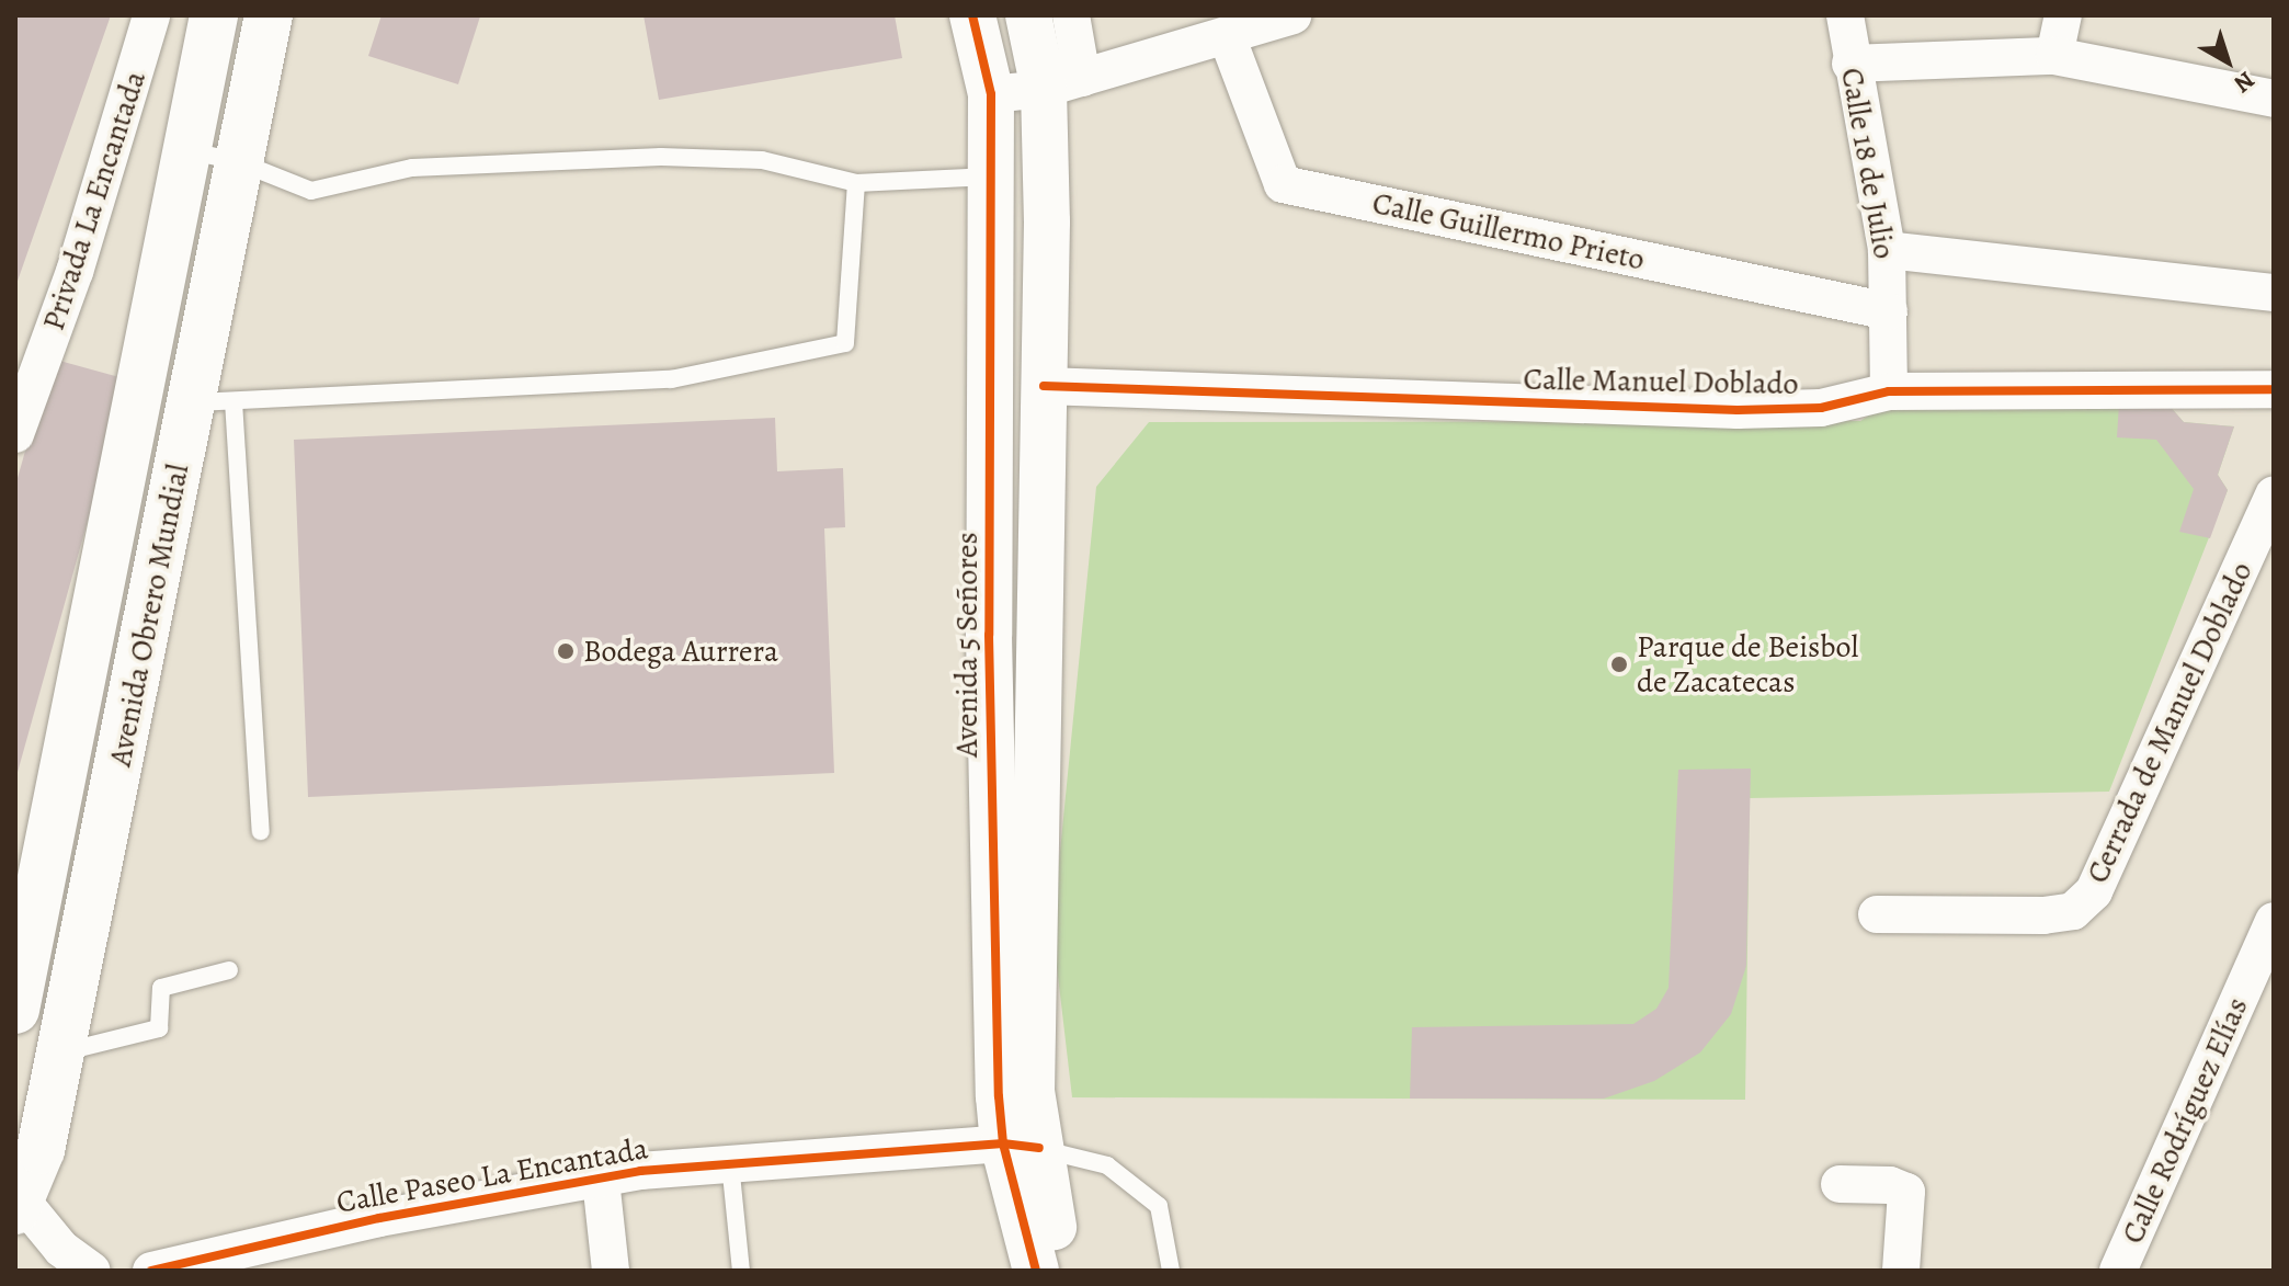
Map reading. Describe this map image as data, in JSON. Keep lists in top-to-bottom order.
{
  "streets": {
    "main road": ["Avenida Obrero Mundial"],
    "street": [
      "Calle 18 de Julio",
      "Privada La Encantada",
      "Calle Guillermo Prieto",
      "Calle Manuel Doblado",
      "Avenida 5 Señores",
      "Cerrada de Manuel Doblado",
      "Calle Rodríguez Elías",
      "Calle Paseo La Encantada"
    ]
  },
  "crossings": [
    ["Calle 18 de Julio", "Calle Guillermo Prieto"],
    ["Calle Manuel Doblado", "Avenida 5 Señores"],
    ["Avenida 5 Señores", "Calle Paseo La Encantada"]
  ],
  "places": ["Bodega Aurrera", "Parque de Beisbol de Zacatecas"],
  "north": "bottom right"
}
